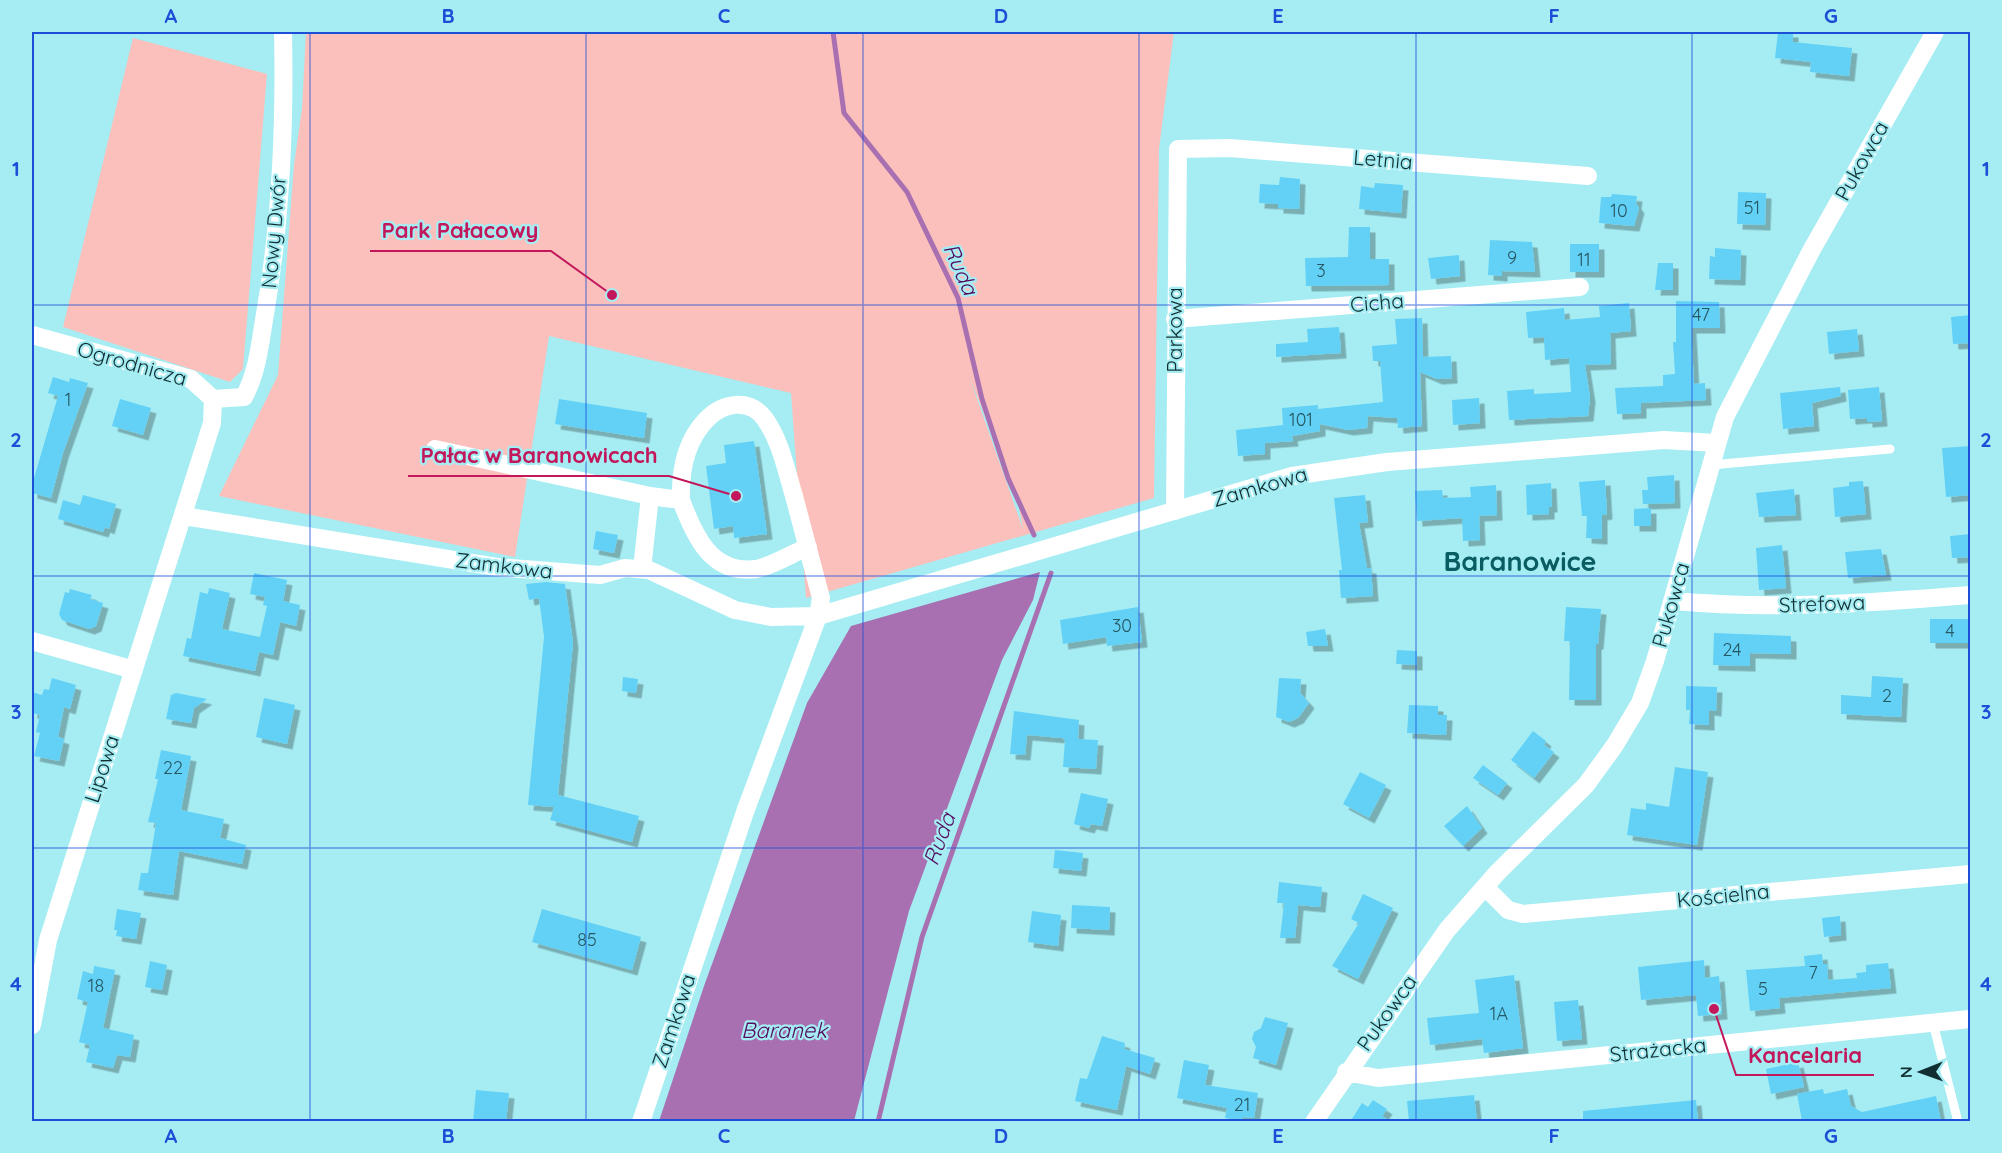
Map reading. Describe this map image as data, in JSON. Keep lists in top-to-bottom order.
{
  "streets": {
    "street": [
      "Letnia",
      "Pukowca",
      "Nowy Dwór",
      "Cicha",
      "Parkowa",
      "Ogrodnicza",
      "Zamkowa",
      "Strefowa",
      "Lipowa",
      "Kościelna",
      "Strażacka"
    ]
  },
  "crossings": [
    ["Letnia", "Parkowa"],
    ["Pukowca", "Zamkowa"],
    ["Pukowca", "Strefowa"],
    ["Pukowca", "Kościelna"],
    ["Pukowca", "Strażacka"],
    ["Nowy Dwór", "Ogrodnicza"],
    ["Cicha", "Parkowa"],
    ["Parkowa", "Zamkowa"],
    ["Ogrodnicza", "Zamkowa"],
    ["Ogrodnicza", "Lipowa"],
    ["Zamkowa", "Lipowa"]
  ],
  "districts": ["Baranowice"],
  "water": ["Ruda", "Baranek"],
  "places": ["Park Pałacowy", "Pałac w Baranowicach", "Kancelaria"],
  "house_numbers": [
    "51",
    "10",
    "9",
    "11",
    "3",
    "47",
    "1",
    "101",
    "30",
    "4",
    "24",
    "2",
    "22",
    "85",
    "7",
    "18",
    "5",
    "1A",
    "21"
  ],
  "north": "left",
  "grid": {
    "columns": [
      "A",
      "B",
      "C",
      "D",
      "E",
      "F",
      "G"
    ],
    "rows": [
      "1",
      "2",
      "3",
      "4"
    ]
  }
}
